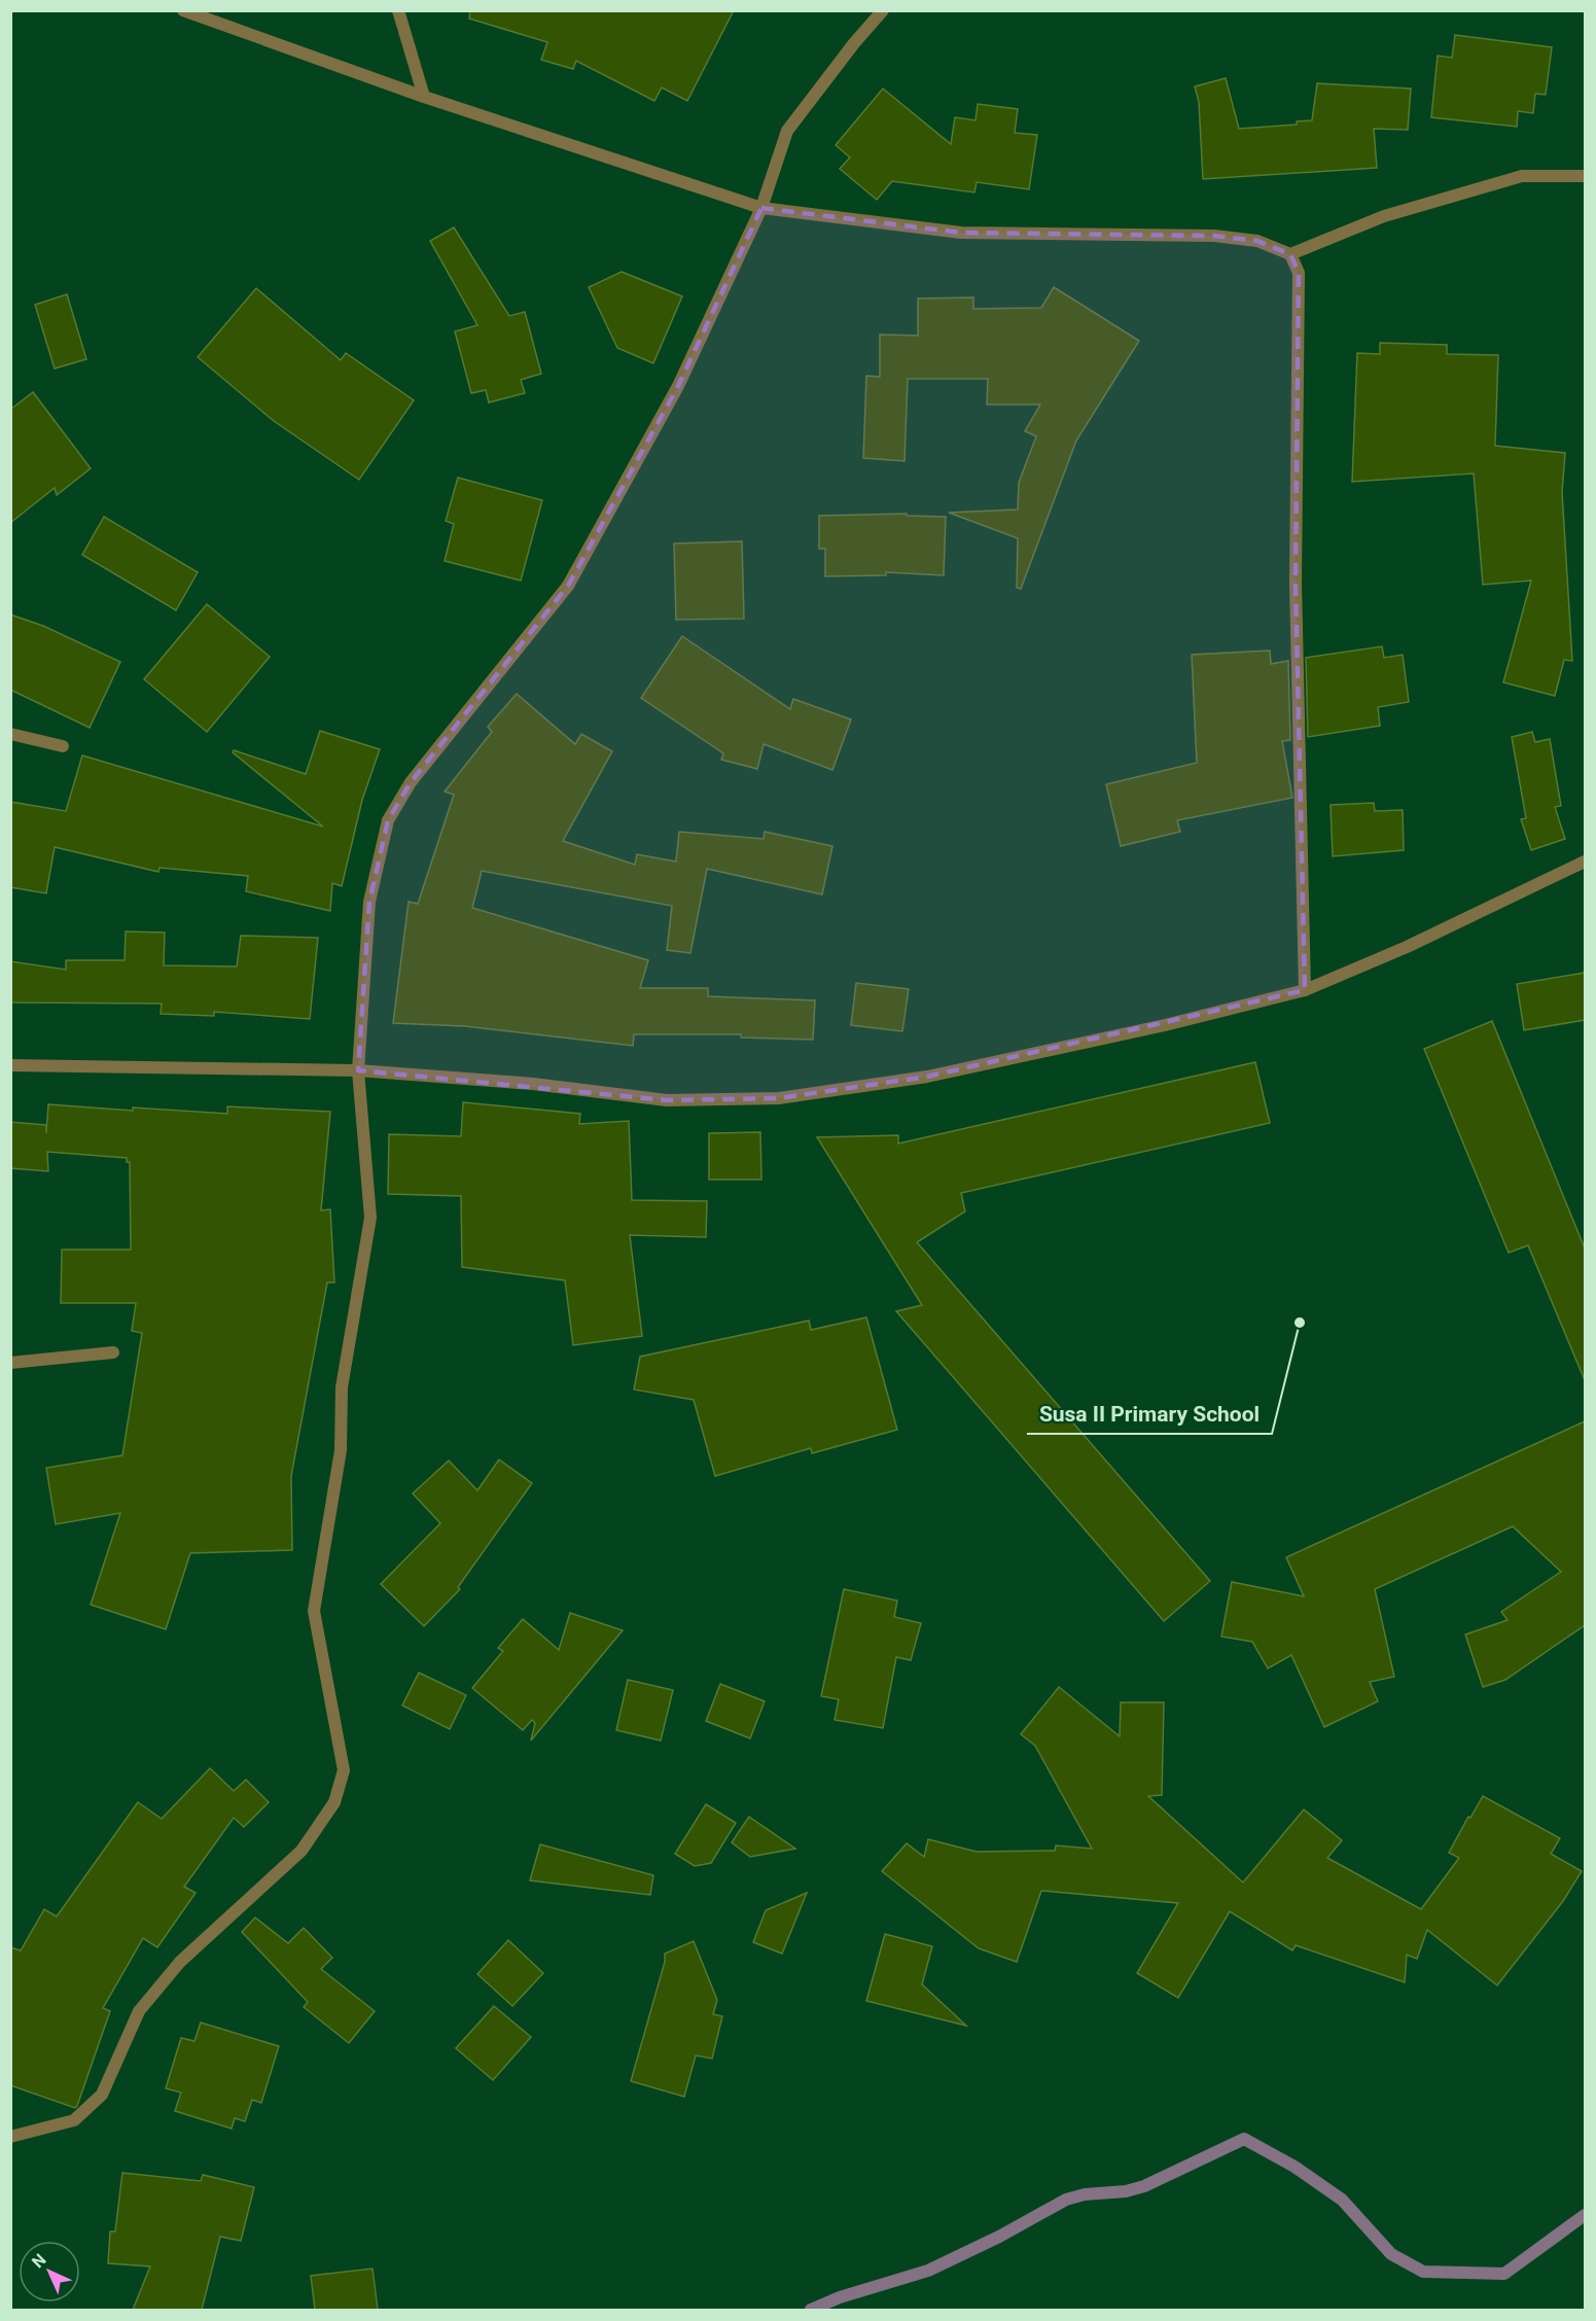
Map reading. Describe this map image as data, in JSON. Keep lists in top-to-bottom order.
{
  "places": ["Susa II Primary School"],
  "north": "top left"
}
